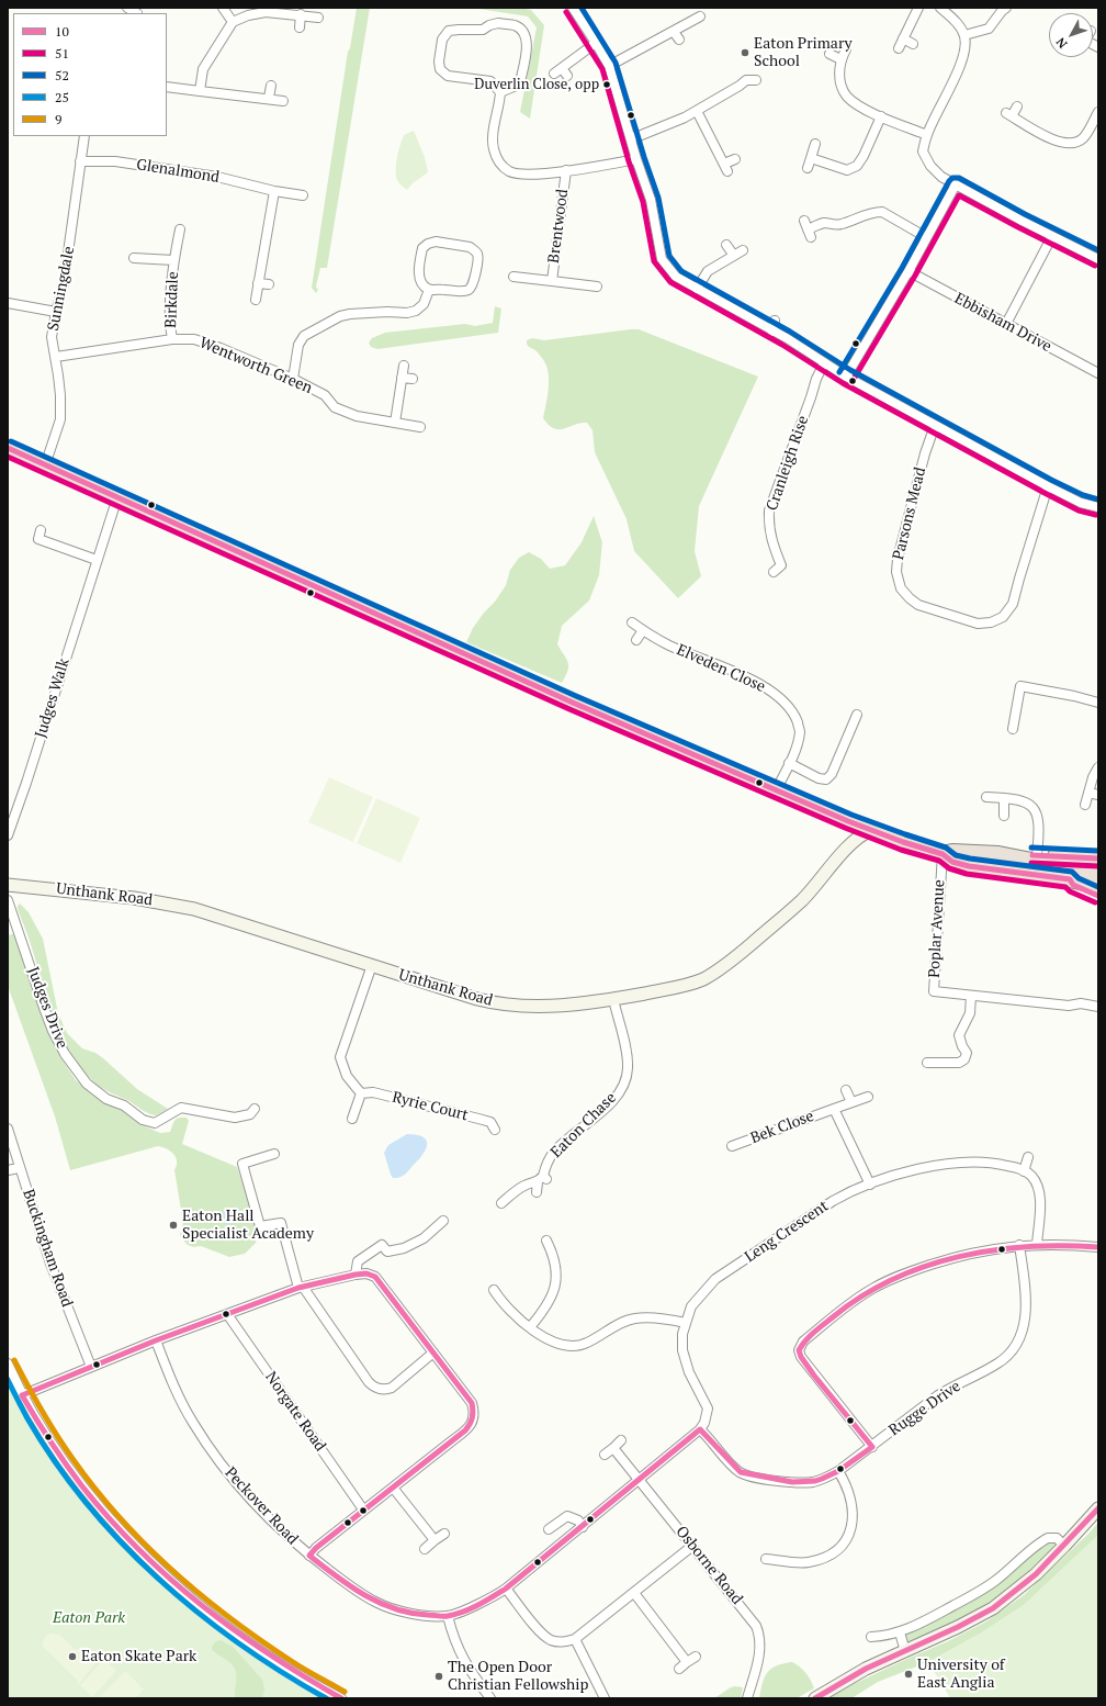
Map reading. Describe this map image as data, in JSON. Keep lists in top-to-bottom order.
{
  "streets": {
    "street": [
      "Glenalmond",
      "Brentwood",
      "Sunningdale",
      "Birkdale",
      "Ebbisham Drive",
      "Wentworth Green",
      "Cranleigh Rise",
      "Parsons Mead",
      "Elveden Close",
      "Judges Walk",
      "Unthank Road",
      "Poplar Avenue",
      "Judges Drive",
      "Ryrie Court",
      "Eaton Chase",
      "Bek Close",
      "Leng Crescent",
      "Buckingham Road",
      "Rugge Drive",
      "Norgate Road",
      "Peckover Road",
      "Osborne Road"
    ]
  },
  "crossings": [
    ["Glenalmond", "Sunningdale"],
    ["Sunningdale", "Wentworth Green"],
    ["Birkdale", "Wentworth Green"],
    ["Unthank Road", "Eaton Chase"],
    ["Bek Close", "Leng Crescent"],
    ["Leng Crescent", "Rugge Drive"],
    ["Leng Crescent", "Peckover Road"],
    ["Leng Crescent", "Osborne Road"],
    ["Peckover Road", "Osborne Road"]
  ],
  "parks": ["Eaton Park"],
  "places": [
    "Eaton Primary School",
    "Duverlin Close, opp",
    "Eaton Hall Specialist Academy",
    "Eaton Skate Park",
    "University of East Anglia",
    "The Open Door Christian Fellowship"
  ],
  "lines": [
    "transit line 52",
    "transit line 51",
    "transit line 10",
    "transit line 9",
    "transit line 25"
  ],
  "legend": [
    "10",
    "51",
    "52",
    "25",
    "9"
  ],
  "north": "bottom left"
}
